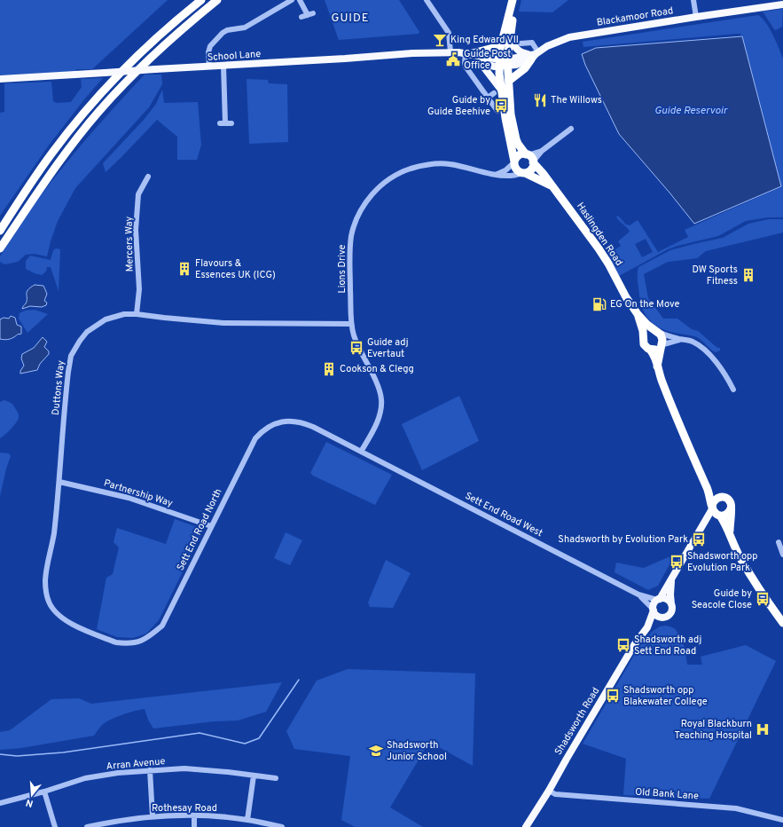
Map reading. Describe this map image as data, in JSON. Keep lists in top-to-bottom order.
{
  "streets": {
    "highway": ["Haslingden Road"],
    "main road": ["Blackamoor Road", "School Lane", "Shadsworth Road"],
    "street": [
      "Mercers Way",
      "Lions Drive",
      "Duttons Way",
      "Partnership Way",
      "Sett End Road West",
      "Sett End Road North",
      "Arran Avenue",
      "Old Bank Lane",
      "Rothesay Road"
    ]
  },
  "crossings": [
    ["Blackamoor Road", "School Lane"],
    ["Haslingden Road", "Lions Drive"],
    ["Mercers Way", "Duttons Way"],
    ["Lions Drive", "Duttons Way"],
    ["Lions Drive", "Sett End Road West"],
    ["Lions Drive", "Sett End Road North"],
    ["Duttons Way", "Partnership Way"],
    ["Duttons Way", "Sett End Road North"],
    ["Partnership Way", "Sett End Road North"],
    ["Sett End Road West", "Sett End Road North"],
    ["Sett End Road West", "Shadsworth Road"],
    ["Shadsworth Road", "Old Bank Lane"]
  ],
  "districts": ["GUIDE"],
  "water": ["Guide Reservoir"],
  "places": {
    "bar": ["King Edward VII"],
    "public building": ["Guide Post Office"],
    "restaurant": ["The Willows"],
    "bus stop": [
      "Guide by Guide Beehive",
      "Guide adj Evertaut",
      "Shadsworth by Evolution Park",
      "Shadsworth opp Evolution Park",
      "Guide by Seacole Close",
      "Shadsworth adj Sett End Road",
      "Shadsworth opp Blakewater College"
    ],
    "building": ["Flavours & Essences UK (ICG)", "DW Sports Fitness", "Cookson & Clegg"],
    "fuel station": ["EG On the Move"],
    "hospital": ["Royal Blackburn Teaching Hospital"],
    "school or university": ["Shadsworth Junior School"]
  },
  "north": "bottom"
}
